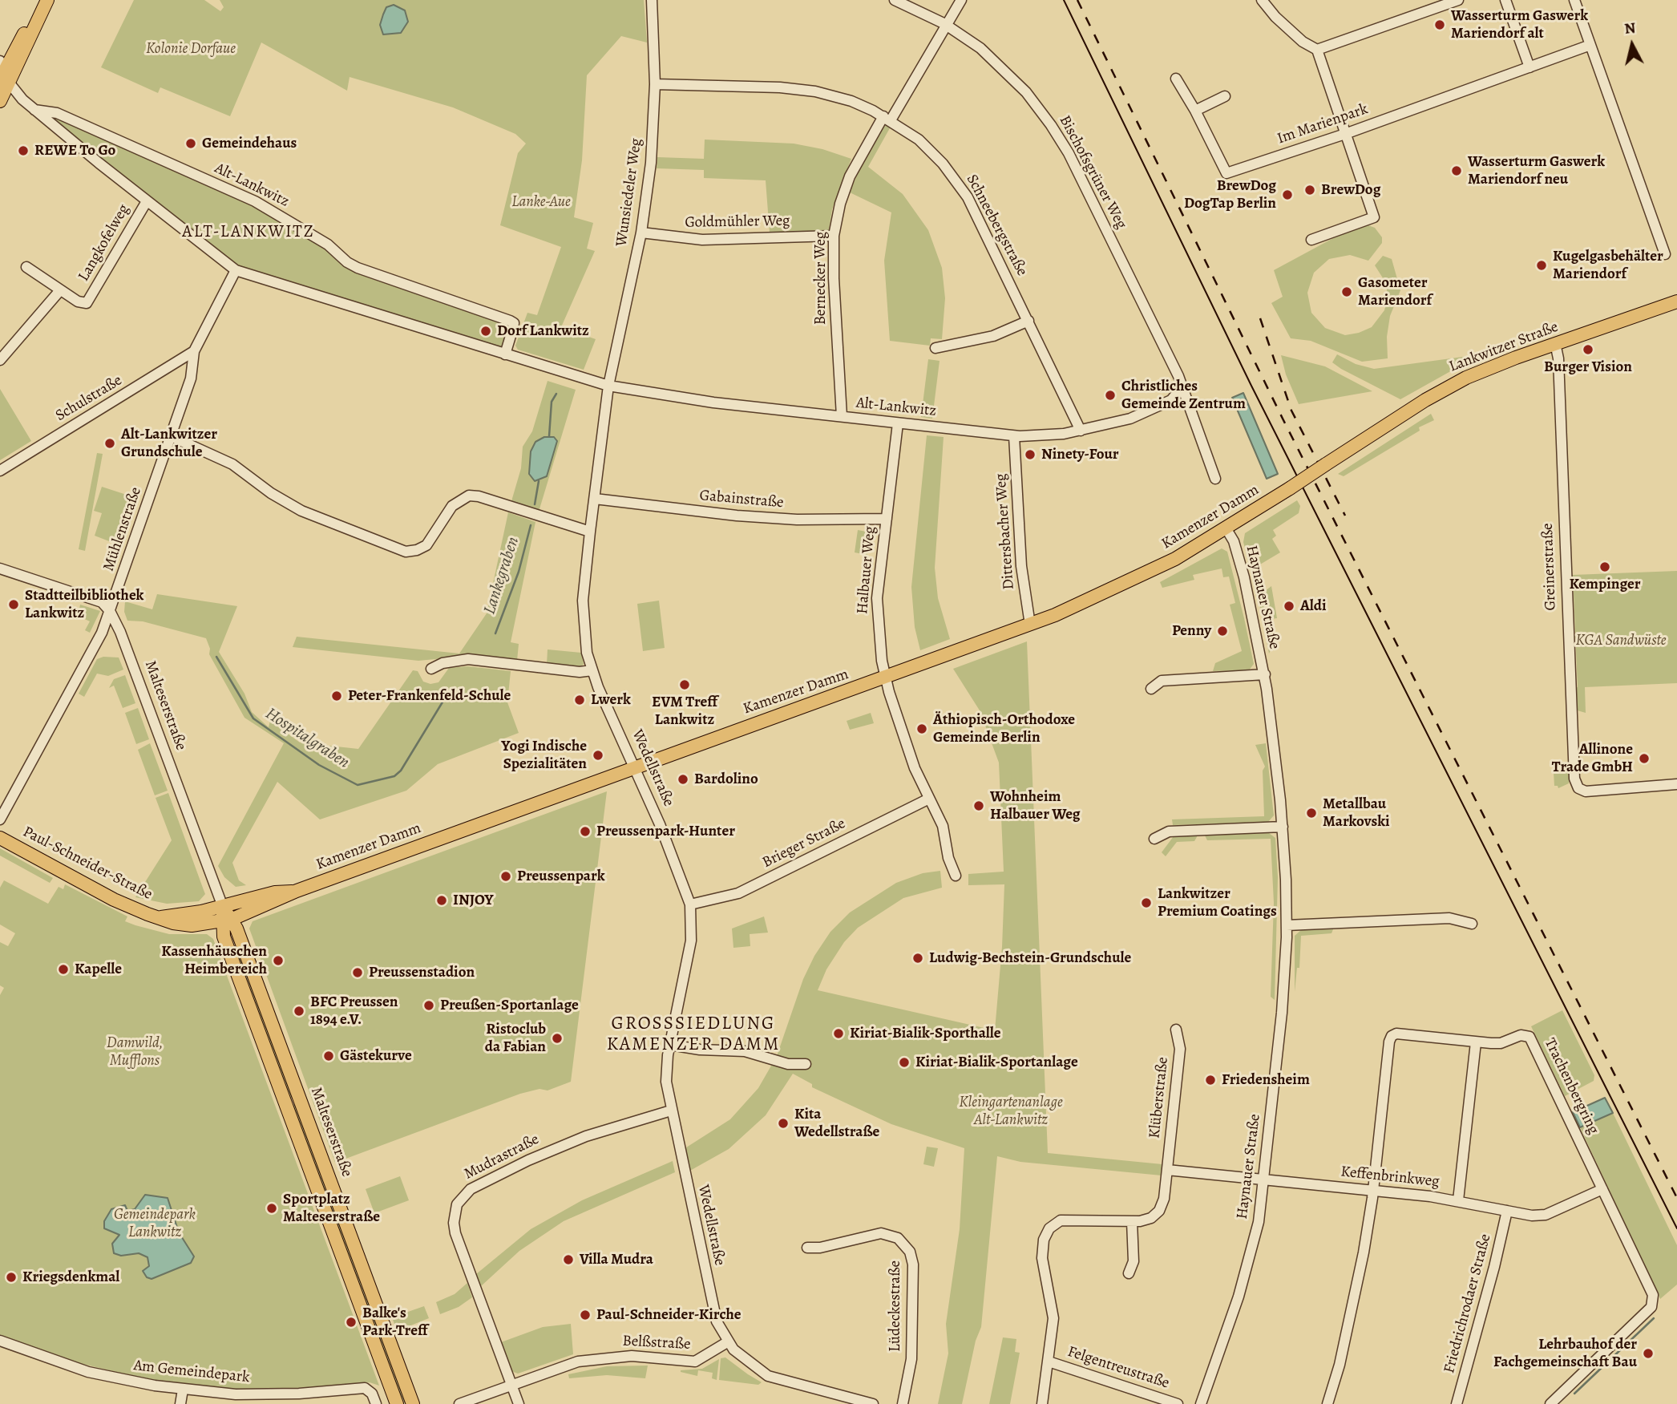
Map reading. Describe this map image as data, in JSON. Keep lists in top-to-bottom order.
{
  "streets": {
    "main road": [
      "Lankwitzer Straße",
      "Kamenzer Damm",
      "Malteserstraße",
      "Paul-Schneider-Straße"
    ],
    "street": [
      "Im Marienpark",
      "Bischofsgrüner Weg",
      "Alt-Lankwitz",
      "Wunsiedeler Weg",
      "Goldmühler Weg",
      "Schneebergstraße",
      "Langkofelweg",
      "Bernecker Weg",
      "Schulstraße",
      "Gabainstraße",
      "Mühlenstraße",
      "Dittersbacher Weg",
      "Greinerstraße",
      "Halbauer Weg",
      "Haynauer Straße",
      "Wedellstraße",
      "Brieger Straße",
      "Trachenbergring",
      "Klüberstraße",
      "Mudrastraße",
      "Keffenbrinkweg",
      "Friedrichrodaer Straße",
      "Lüdeckestraße",
      "Belßstraße",
      "Felgentreustraße",
      "Am Gemeindepark"
    ]
  },
  "crossings": [
    ["Bischofsgrüner Weg", "Alt-Lankwitz"],
    ["Bischofsgrüner Weg", "Bernecker Weg"],
    ["Alt-Lankwitz", "Wunsiedeler Weg"],
    ["Alt-Lankwitz", "Schneebergstraße"],
    ["Alt-Lankwitz", "Langkofelweg"],
    ["Alt-Lankwitz", "Bernecker Weg"],
    ["Alt-Lankwitz", "Mühlenstraße"],
    ["Alt-Lankwitz", "Dittersbacher Weg"],
    ["Alt-Lankwitz", "Halbauer Weg"],
    ["Alt-Lankwitz", "Wedellstraße"],
    ["Wunsiedeler Weg", "Goldmühler Weg"],
    ["Wunsiedeler Weg", "Schneebergstraße"],
    ["Wunsiedeler Weg", "Wedellstraße"],
    ["Goldmühler Weg", "Bernecker Weg"],
    ["Schneebergstraße", "Bernecker Weg"],
    ["Lankwitzer Straße", "Kamenzer Damm"],
    ["Lankwitzer Straße", "Greinerstraße"],
    ["Schulstraße", "Mühlenstraße"],
    ["Gabainstraße", "Halbauer Weg"],
    ["Gabainstraße", "Wedellstraße"],
    ["Kamenzer Damm", "Dittersbacher Weg"],
    ["Kamenzer Damm", "Halbauer Weg"],
    ["Kamenzer Damm", "Haynauer Straße"],
    ["Kamenzer Damm", "Malteserstraße"],
    ["Kamenzer Damm", "Wedellstraße"],
    ["Kamenzer Damm", "Paul-Schneider-Straße"],
    ["Mühlenstraße", "Malteserstraße"],
    ["Halbauer Weg", "Brieger Straße"],
    ["Haynauer Straße", "Keffenbrinkweg"],
    ["Malteserstraße", "Paul-Schneider-Straße"],
    ["Wedellstraße", "Brieger Straße"],
    ["Wedellstraße", "Mudrastraße"],
    ["Wedellstraße", "Belßstraße"],
    ["Trachenbergring", "Keffenbrinkweg"],
    ["Klüberstraße", "Keffenbrinkweg"],
    ["Mudrastraße", "Belßstraße"],
    ["Keffenbrinkweg", "Friedrichrodaer Straße"]
  ],
  "districts": ["ALT-LANKWITZ", "GROSSSIEDLUNG KAMENZER DAMM"],
  "water": ["Lankegraben", "Hospitalgraben"],
  "parks": [
    "Kolonie Dorfaue",
    "Lanke-Aue",
    "KGA Sandwüste",
    "Damwild, Mufflons",
    "Kleingartenanlage Alt-Lankwitz",
    "Gemeindepark Lankwitz"
  ],
  "places": [
    "Wasserturm Gaswerk Mariendorf alt",
    "Gemeindehaus",
    "REWE To Go",
    "Wasserturm Gaswerk Mariendorf neu",
    "BrewDog",
    "BrewDog DogTap Berlin",
    "Kugelgasbehälter Mariendorf",
    "Gasometer Mariendorf",
    "Dorf Lankwitz",
    "Burger Vision",
    "Christliches Gemeinde Zentrum",
    "Alt-Lankwitzer Grundschule",
    "Ninety-Four",
    "Kempinger",
    "Stadtteilbibliothek Lankwitz",
    "Aldi",
    "Penny",
    "EVM Treff Lankwitz",
    "Peter-Frankenfeld-Schule",
    "Lwerk",
    "Äthiopisch-Orthodoxe Gemeinde Berlin",
    "Yogi Indische Spezialitäten",
    "Allinone Trade GmbH",
    "Bardolino",
    "Wohnheim Halbauer Weg",
    "Metallbau Markovski",
    "Preussenpark-Hunter",
    "Preussenpark",
    "INJOY",
    "Lankwitzer Premium Coatings",
    "Ludwig-Bechstein-Grundschule",
    "Kassenhäuschen Heimbereich",
    "Kapelle",
    "Preussenstadion",
    "Preußen-Sportanlage",
    "BFC Preussen 1894 e.V.",
    "Kiriat-Bialik-Sporthalle",
    "Ristoclub da Fabian",
    "Gästekurve",
    "Kiriat-Bialik-Sportanlage",
    "Friedensheim",
    "Kita Wedellstraße",
    "Sportplatz Malteserstraße",
    "Villa Mudra",
    "Kriegsdenkmal",
    "Paul-Schneider-Kirche",
    "Balke's Park-Treff",
    "Lehrbauhof der Fachgemeinschaft Bau"
  ],
  "north": "top"
}
